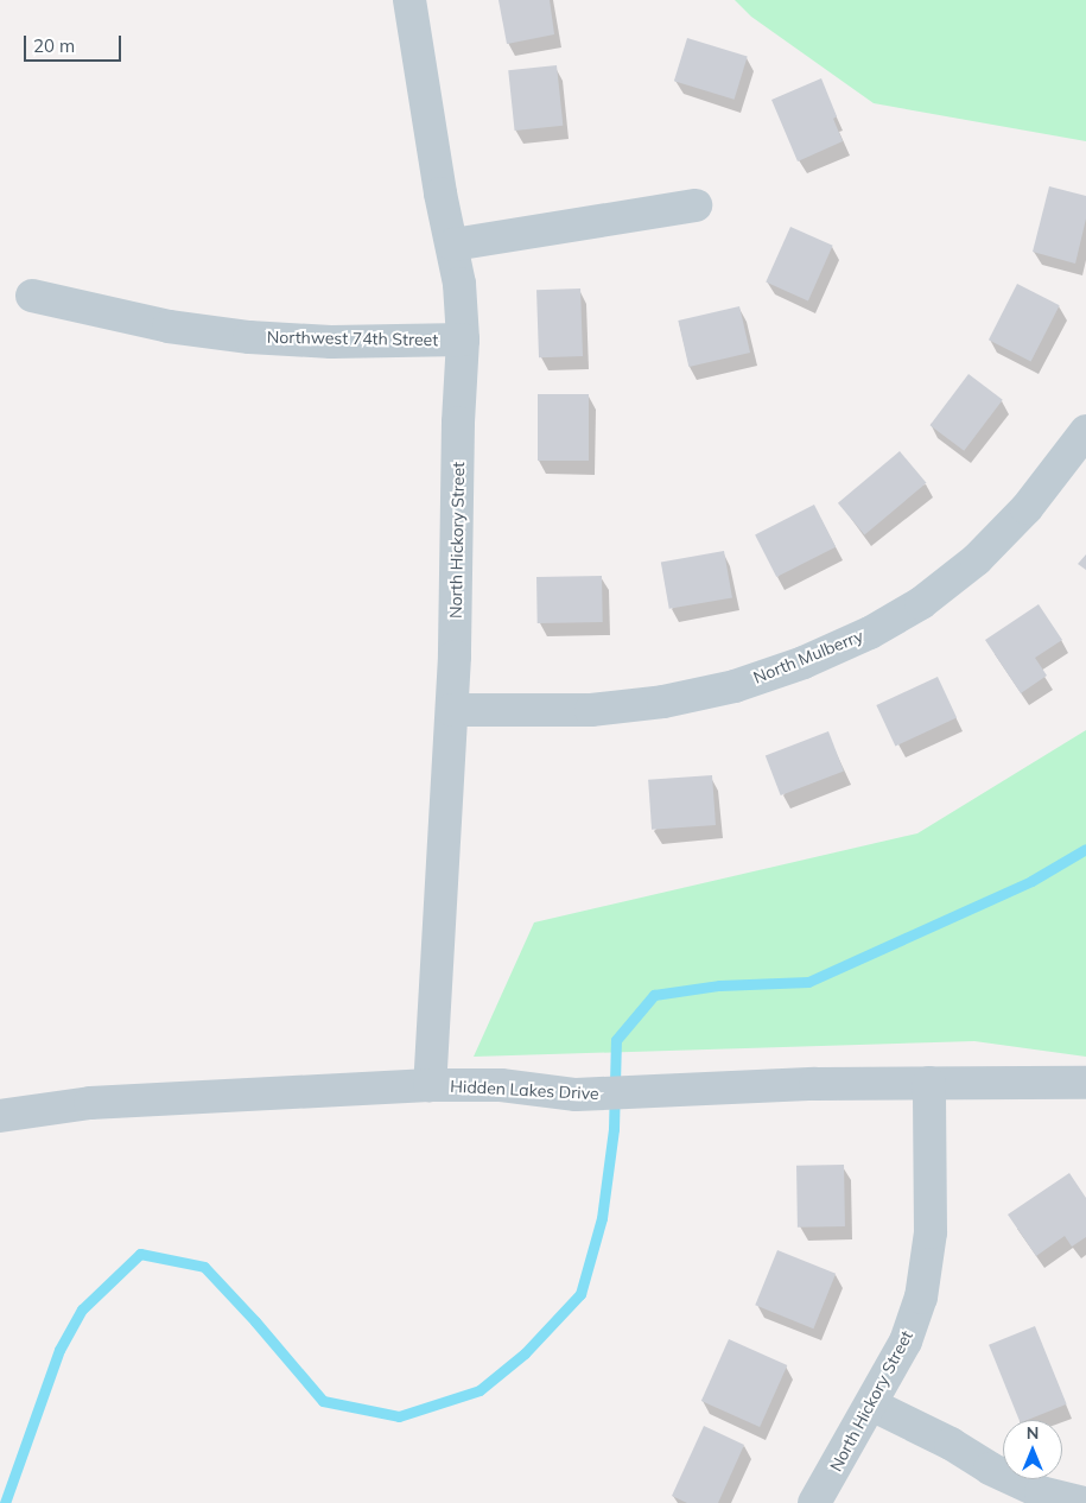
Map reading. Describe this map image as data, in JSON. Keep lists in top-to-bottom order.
{
  "streets": {
    "street": [
      "Northwest 74th Street",
      "North Hickory Street",
      "North Mulberry",
      "Hidden Lakes Drive"
    ]
  },
  "crossings": [
    ["Northwest 74th Street", "North Hickory Street"],
    ["North Hickory Street", "North Mulberry"],
    ["North Hickory Street", "Hidden Lakes Drive"]
  ],
  "scale_bar": "20 m",
  "north": "top"
}
